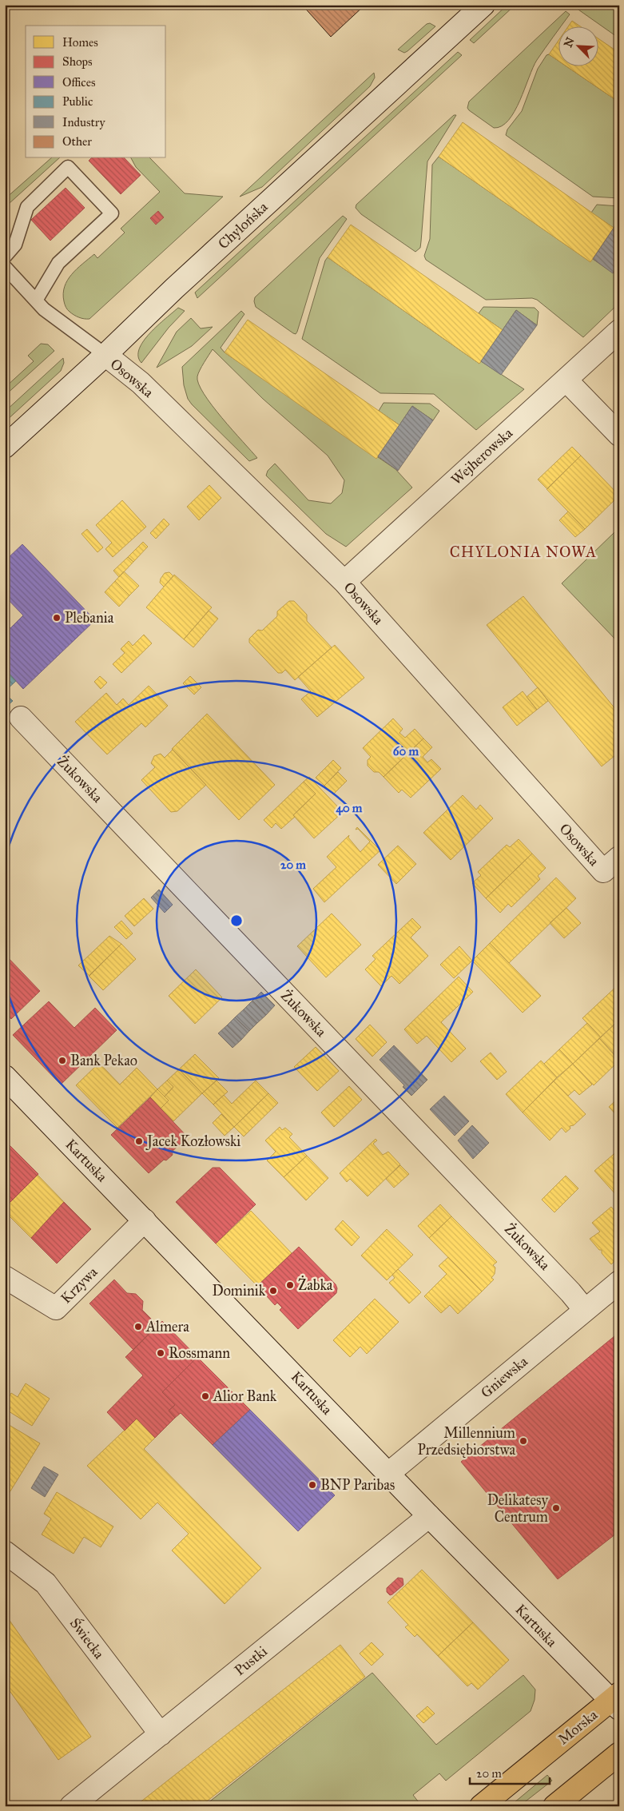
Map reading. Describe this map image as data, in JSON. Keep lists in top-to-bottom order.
{
  "streets": {
    "main road": ["Morska"],
    "street": [
      "Chylońska",
      "Osowska",
      "Wejherowska",
      "Żukowska",
      "Kartuska",
      "Krzywa",
      "Gniewska",
      "Świecka",
      "Pustki"
    ]
  },
  "crossings": [
    ["Chylońska", "Osowska"],
    ["Osowska", "Wejherowska"],
    ["Żukowska", "Gniewska"],
    ["Kartuska", "Krzywa"],
    ["Kartuska", "Gniewska"],
    ["Kartuska", "Pustki"],
    ["Kartuska", "Morska"],
    ["Świecka", "Pustki"]
  ],
  "districts": ["CHYLONIA NOWA"],
  "places": [
    "Plebania",
    "Bank Pekao",
    "Jacek Kozłowski",
    "Żabka",
    "Dominik",
    "Almera",
    "Rossmann",
    "Alior Bank",
    "Millennium Przedsiębiorstwa",
    "BNP Paribas",
    "Delikatesy Centrum"
  ],
  "legend": [
    "Homes",
    "Shops",
    "Offices",
    "Public",
    "Industry",
    "Other"
  ],
  "scale_bar": "20 m",
  "north": "top left",
  "rings": ["60 m", "40 m", "20 m"]
}
